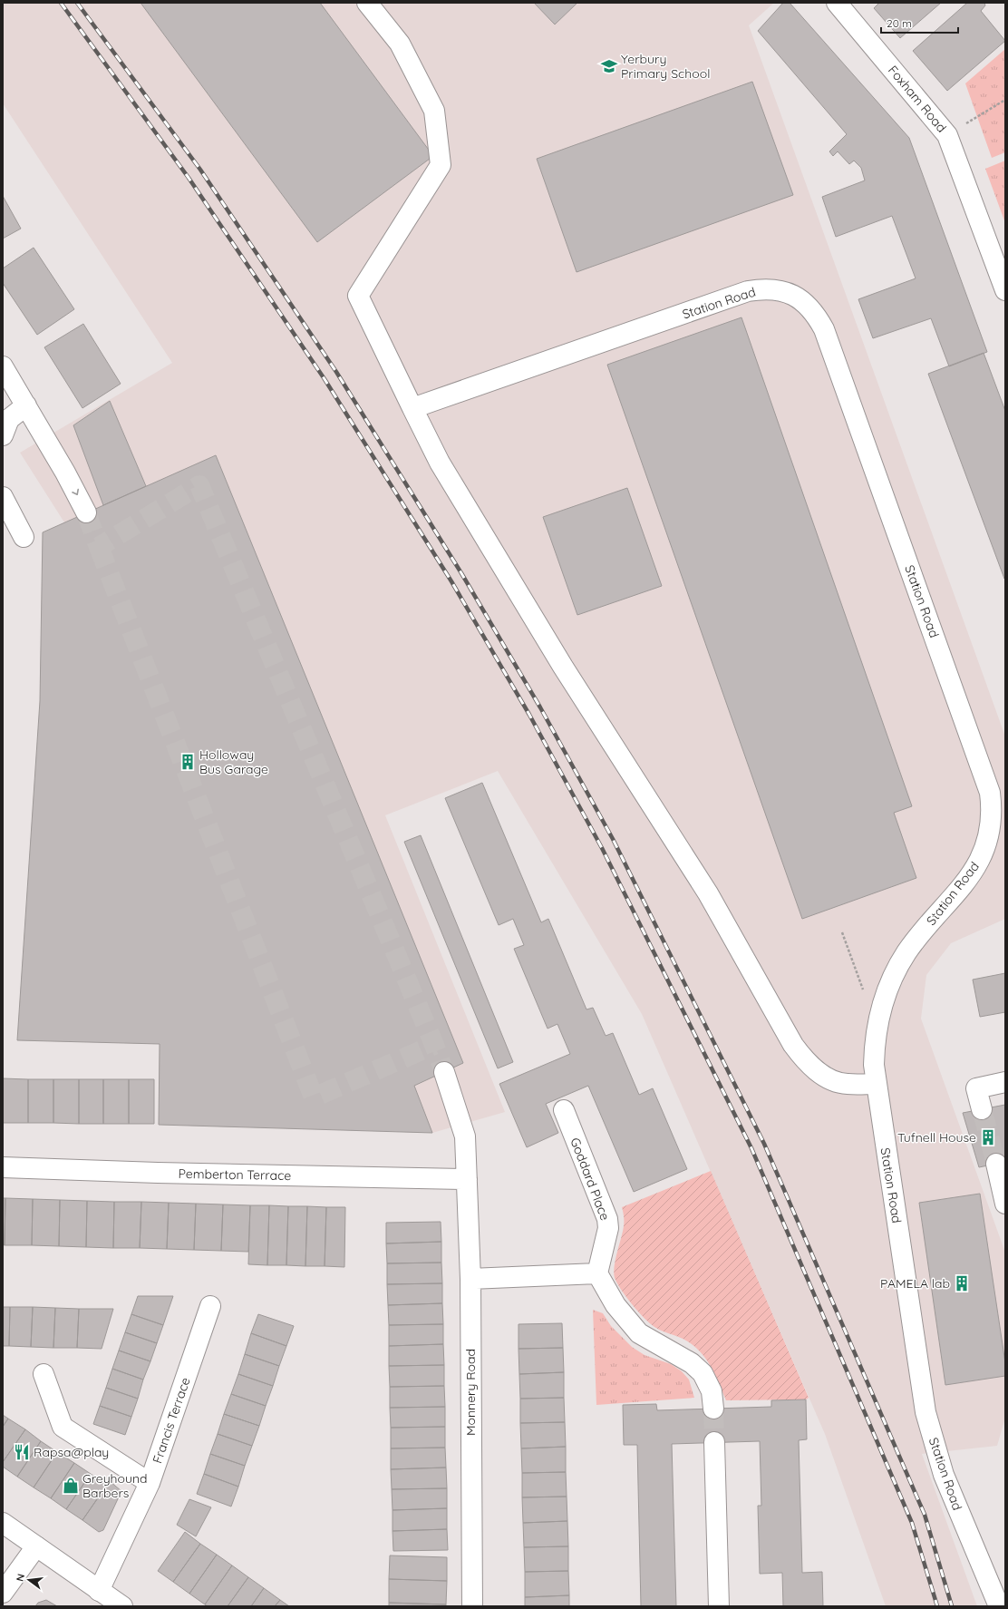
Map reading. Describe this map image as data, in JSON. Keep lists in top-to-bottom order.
{
  "streets": {
    "street": [
      "Foxham Road",
      "Station Road",
      "Pemberton Terrace",
      "Goddard Place",
      "Monnery Road",
      "Francis Terrace"
    ]
  },
  "crossings": [
    ["Pemberton Terrace", "Monnery Road"]
  ],
  "places": {
    "school or university": ["Yerbury Primary School"],
    "building": ["Holloway Bus Garage", "Tufnell House", "PAMELA lab"],
    "restaurant": ["Rapsa@play"],
    "shop": ["Greyhound Barbers"]
  },
  "scale_bar": "20 m",
  "north": "left"
}
